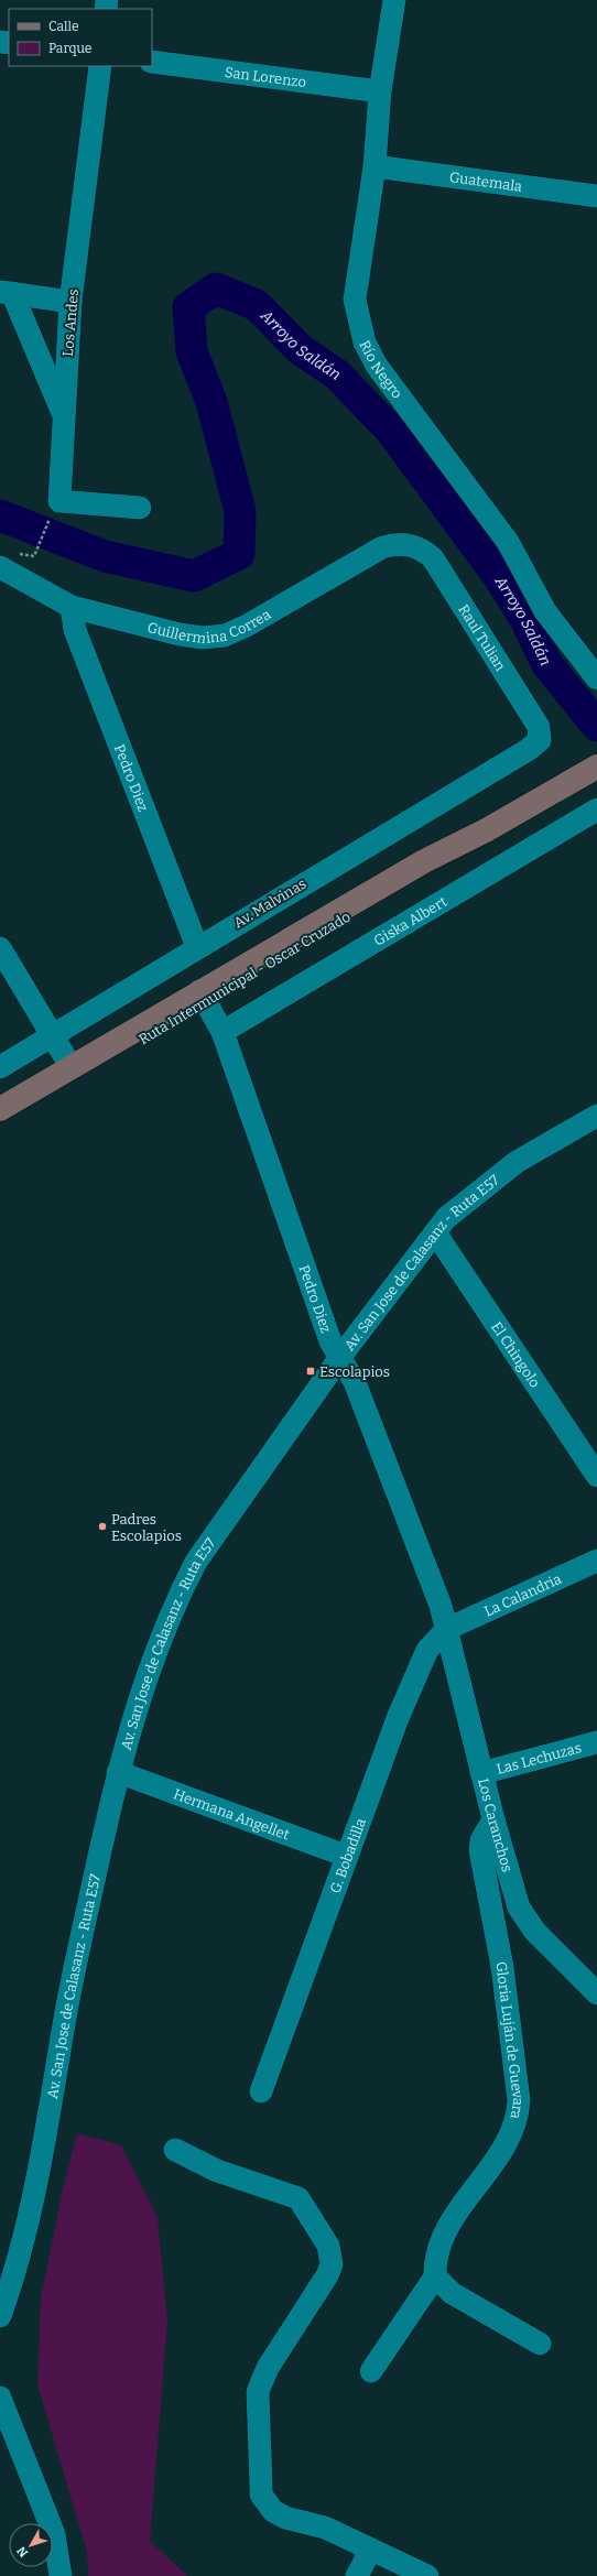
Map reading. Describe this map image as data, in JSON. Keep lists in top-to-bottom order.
{
  "streets": {
    "main road": ["Ruta Intermunicipal - Oscar Cruzado"],
    "street": [
      "San Lorenzo",
      "Guatemala",
      "Los Andes",
      "Río Negro",
      "Guillermina Correa",
      "Raul Tulian",
      "Pedro Diez",
      "Av. Malvinas",
      "Giska Albert",
      "Av. San Jose de Calasanz - Ruta E57",
      "El Chingolo",
      "La Calandria",
      "Las Lechuzas",
      "Hermana Angellet",
      "Los Caranchos",
      "G. Bobadilla",
      "Gloria Luján de Guevara"
    ]
  },
  "crossings": [
    ["San Lorenzo", "Río Negro"],
    ["Guatemala", "Río Negro"],
    ["Guillermina Correa", "Raul Tulian"],
    ["Guillermina Correa", "Pedro Diez"],
    ["Raul Tulian", "Av. Malvinas"],
    ["Pedro Diez", "Av. Malvinas"],
    ["Pedro Diez", "Giska Albert"],
    ["Pedro Diez", "Ruta Intermunicipal - Oscar Cruzado"],
    ["Pedro Diez", "Av. San Jose de Calasanz - Ruta E57"],
    ["Pedro Diez", "La Calandria"],
    ["Pedro Diez", "Los Caranchos"],
    ["Pedro Diez", "G. Bobadilla"],
    ["Av. San Jose de Calasanz - Ruta E57", "El Chingolo"],
    ["Av. San Jose de Calasanz - Ruta E57", "Hermana Angellet"],
    ["La Calandria", "Los Caranchos"],
    ["La Calandria", "G. Bobadilla"],
    ["Las Lechuzas", "Los Caranchos"],
    ["Hermana Angellet", "G. Bobadilla"],
    ["Los Caranchos", "G. Bobadilla"],
    ["Los Caranchos", "Gloria Luján de Guevara"]
  ],
  "water": ["Arroyo Saldán"],
  "places": {
    "transit": ["Escolapios"],
    "other": ["Padres Escolapios"]
  },
  "legend": ["Calle", "Parque"],
  "north": "bottom left"
}
